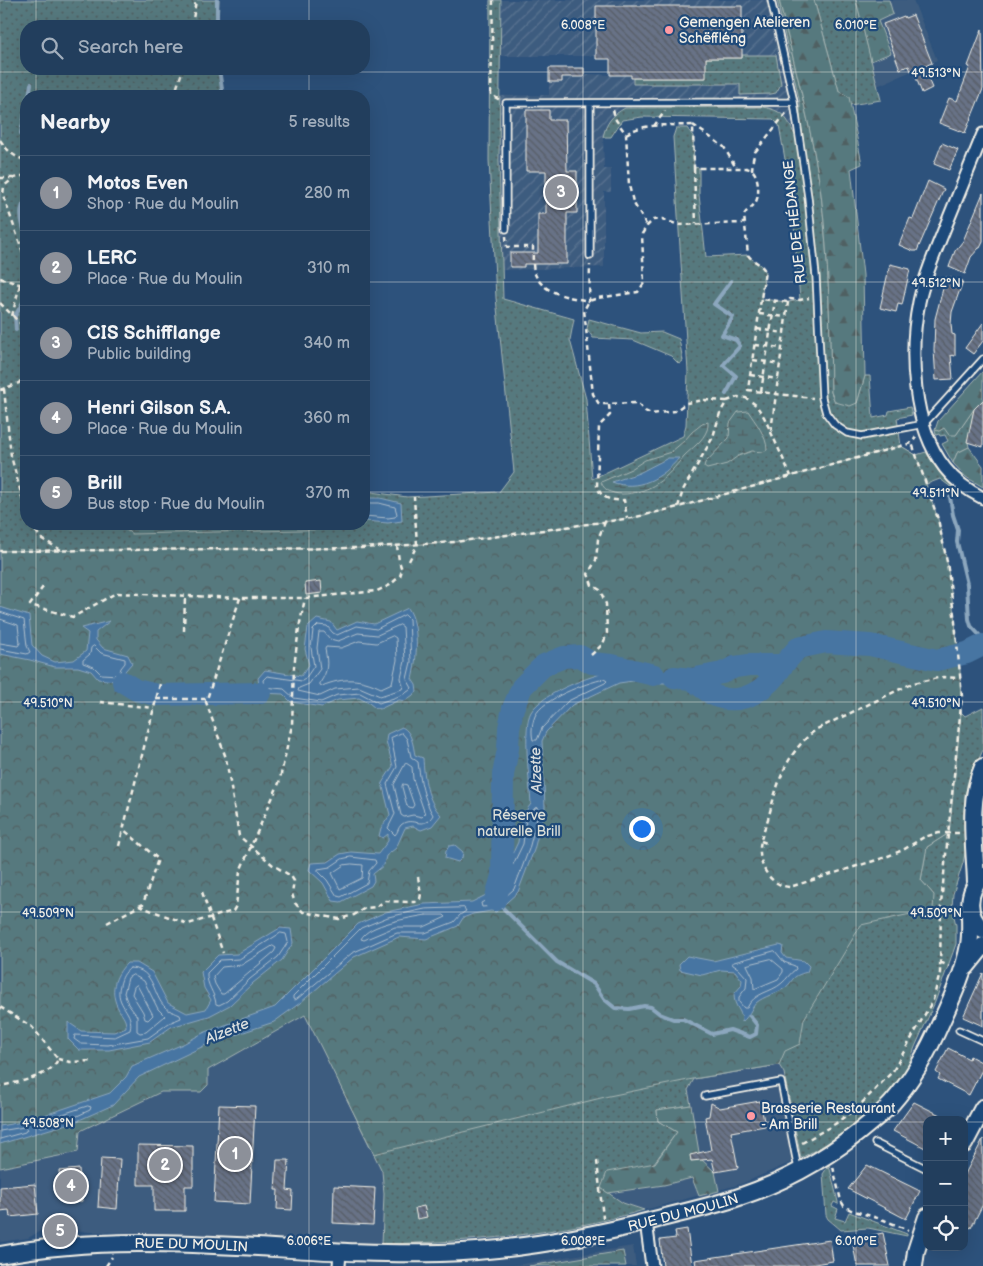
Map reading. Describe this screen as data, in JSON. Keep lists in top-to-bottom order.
{
  "streets": {
    "main road": ["RUE DU MOULIN"],
    "lane": ["RUE DE HÉDANGE"]
  },
  "water": ["Alzette"],
  "parks": ["Réserve naturelle Brill"],
  "places": ["Gemengen Atelieren Schëffléng", "Brasserie Restaurant - Am Brill"],
  "page": {
    "search": "Search here",
    "heading": ["Nearby", "5 results"],
    "list": [
      {
        "mark": "1",
        "name": "Motos Even",
        "note": "Shop · Rue du Moulin",
        "value": "280 m"
      },
      {
        "mark": "2",
        "name": "LERC",
        "note": "Place · Rue du Moulin",
        "value": "310 m"
      },
      {
        "mark": "3",
        "name": "CIS Schifflange",
        "note": "Public building",
        "value": "340 m"
      },
      {
        "mark": "4",
        "name": "Henri Gilson S.A.",
        "note": "Place · Rue du Moulin",
        "value": "360 m"
      },
      {
        "mark": "5",
        "name": "Brill",
        "note": "Bus stop · Rue du Moulin",
        "value": "370 m"
      }
    ],
    "pins": [
      "3",
      "1",
      "2",
      "4",
      "5"
    ],
    "map_buttons": ["+", "−"]
  },
  "coordinates": [
    "6.008°E",
    "6.010°E",
    "49.513°N",
    "49.512°N",
    "49.511°N",
    "49.510°N",
    "49.509°N",
    "49.508°N",
    "6.006°E"
  ]
}
